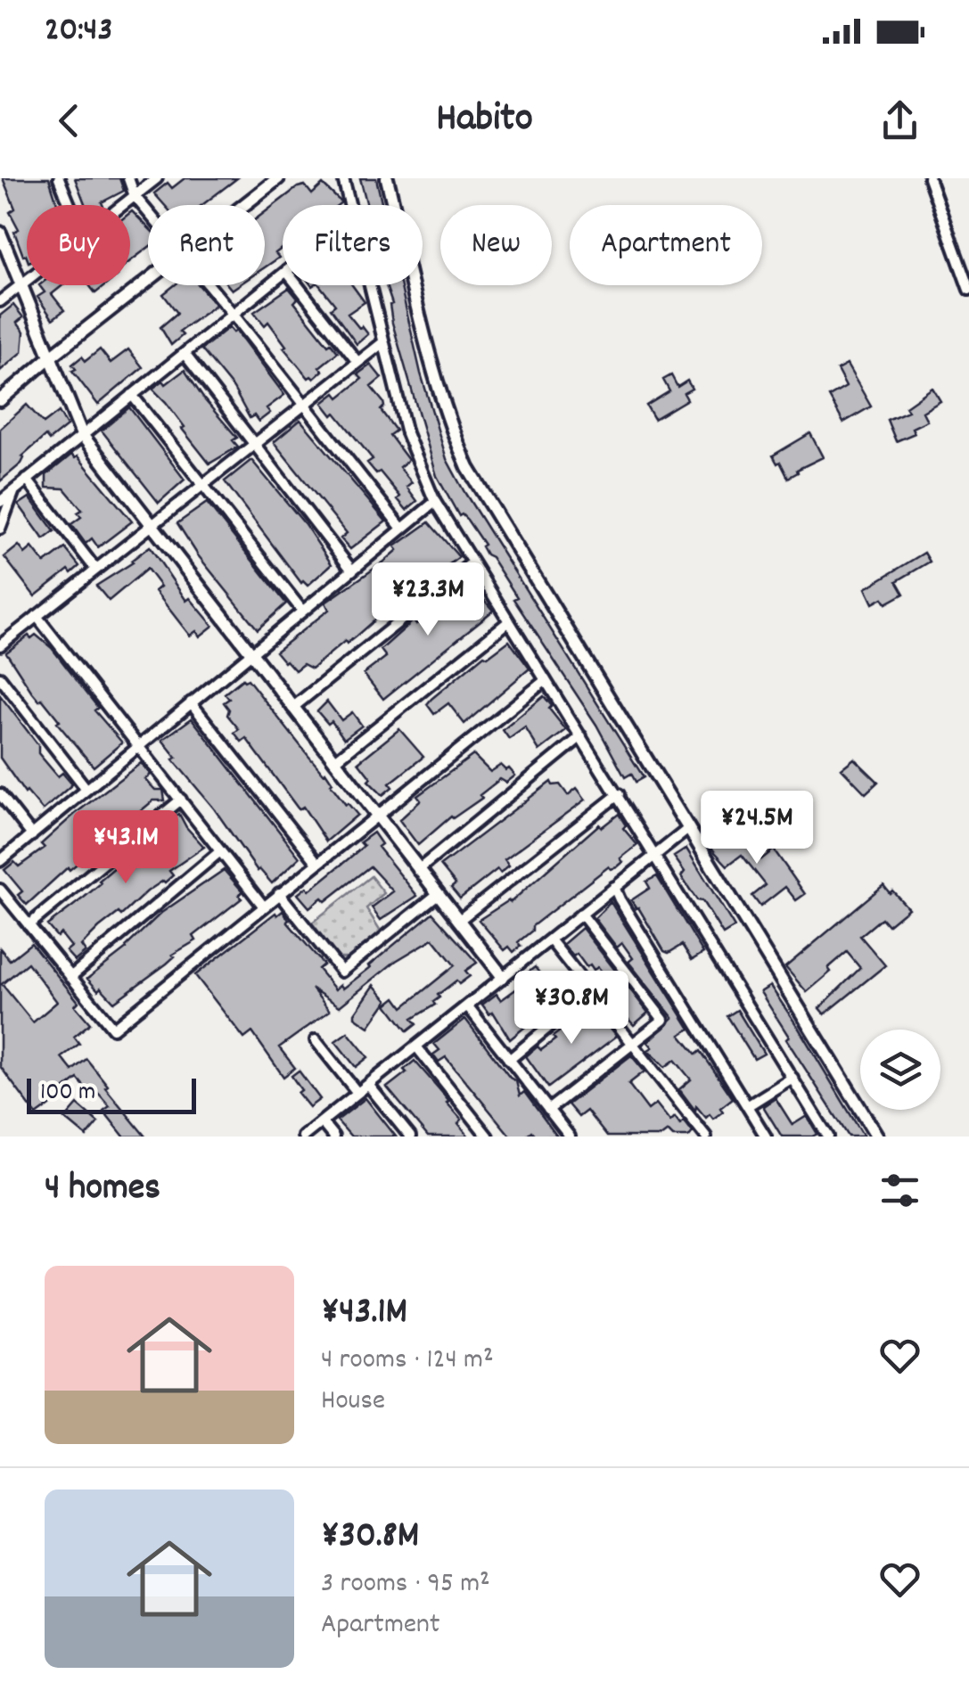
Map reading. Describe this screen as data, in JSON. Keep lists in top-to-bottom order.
{
  "scale_bar": "100 m",
  "page": {
    "status": "20:43",
    "header": "Habito",
    "chip": [
      "Buy",
      "Rent",
      "Filters",
      "New",
      "Apartment"
    ],
    "price": [
      "¥23.3M",
      "¥24.5M",
      "¥43.1M",
      "¥30.8M"
    ],
    "scale": "100 m",
    "heading": "4 homes",
    "list": [
      {
        "name": "¥43.1M",
        "note": "4 rooms · 124 m² · House"
      },
      {
        "name": "¥30.8M",
        "note": "3 rooms · 95 m² · Apartment"
      }
    ]
  }
}
